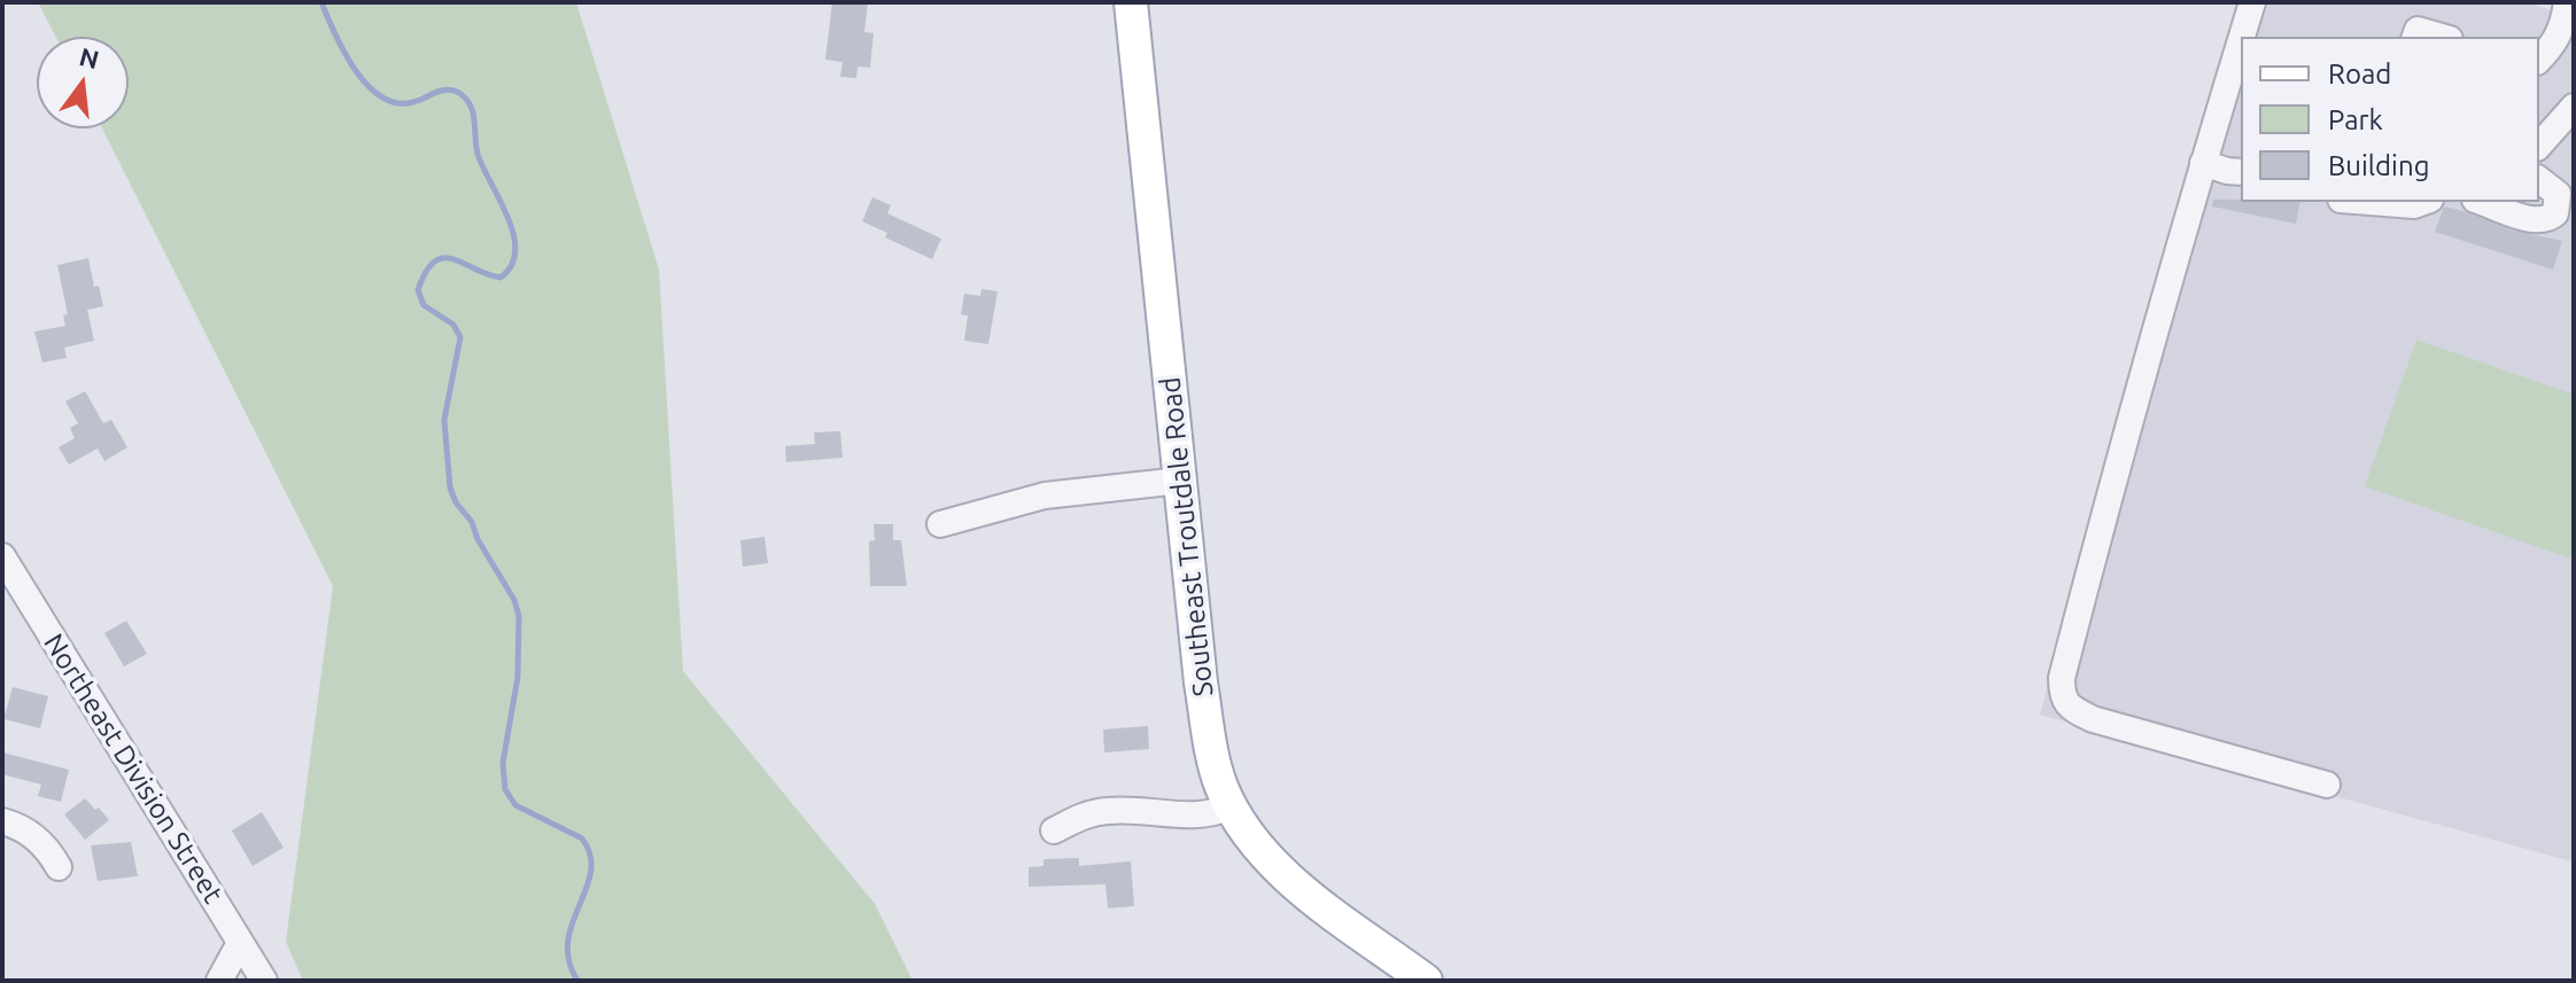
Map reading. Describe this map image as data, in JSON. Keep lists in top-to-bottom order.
{
  "streets": {
    "main road": ["Southeast Troutdale Road"],
    "street": ["Northeast Division Street"]
  },
  "legend": ["Road", "Park", "Building"],
  "north": "top"
}
